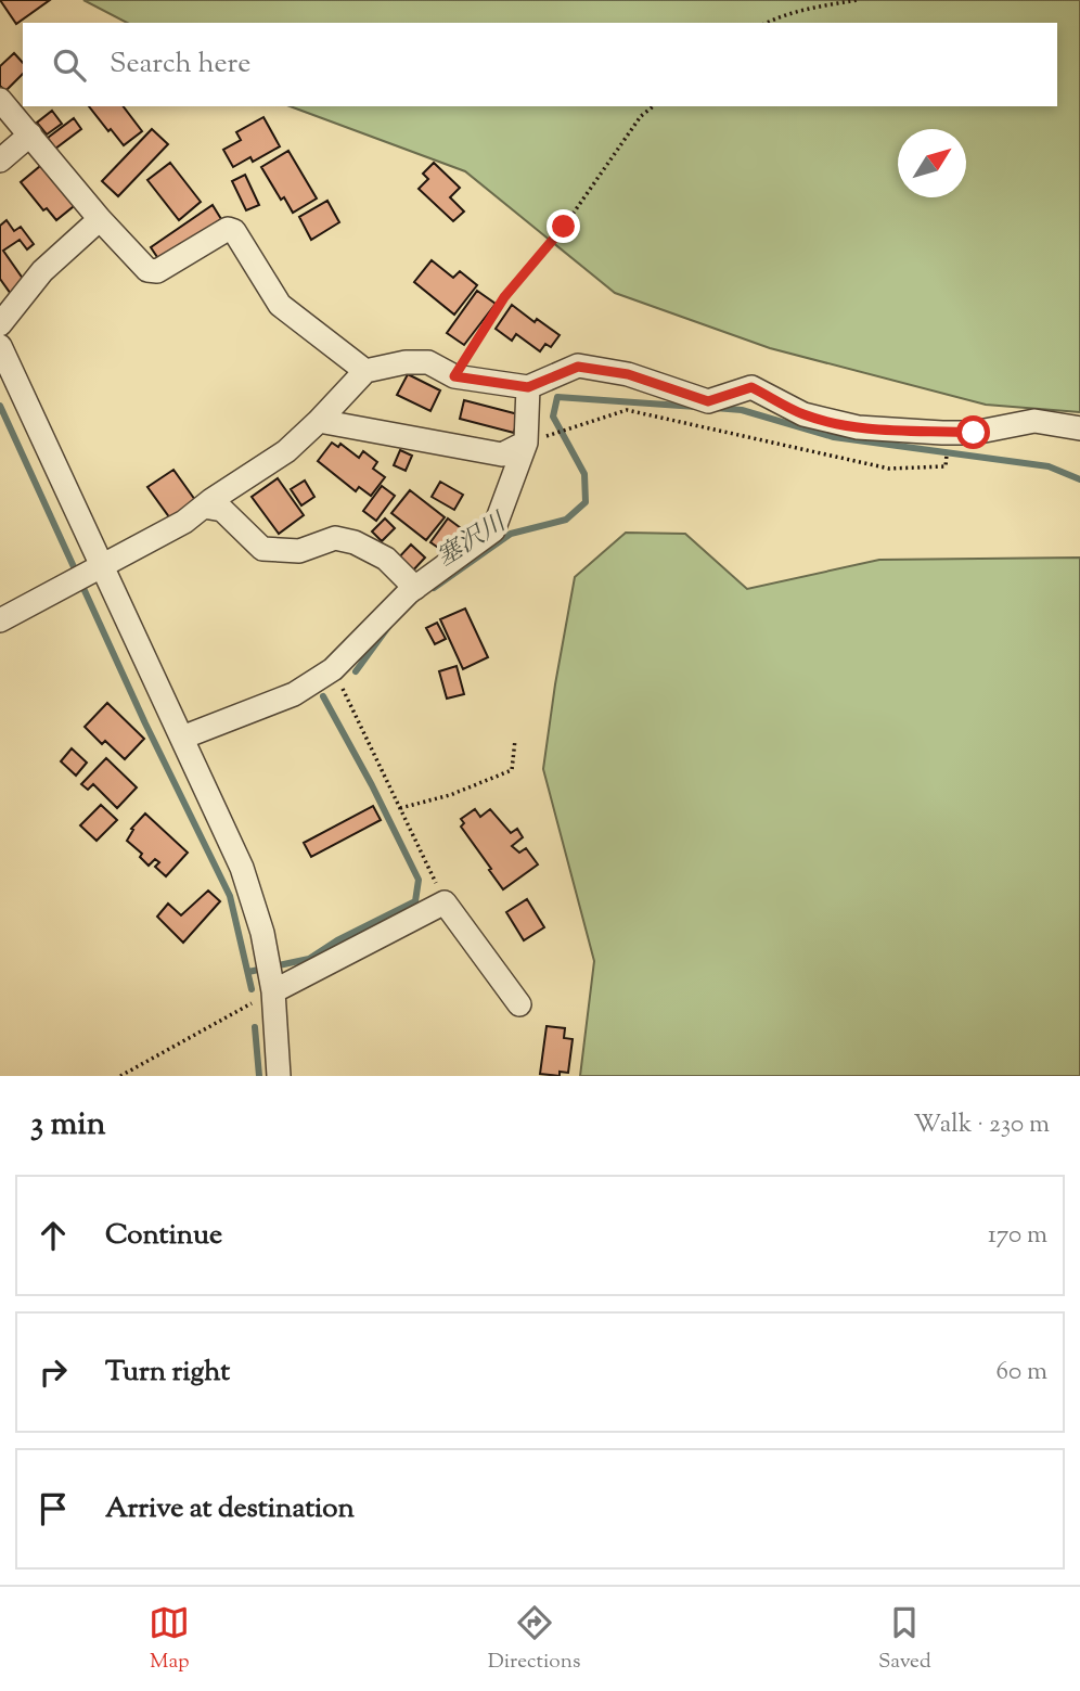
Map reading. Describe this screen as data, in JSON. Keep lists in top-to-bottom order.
{
  "water": ["塞沢川"],
  "north": "top right",
  "page": {
    "search": "Search here",
    "heading": ["3 min", "Walk · 230 m"],
    "list": [
      ["Continue", "170 m"],
      ["Turn right", "60 m"],
      "Arrive at destination"
    ],
    "nav": ["Map", "Directions", "Saved"]
  }
}
